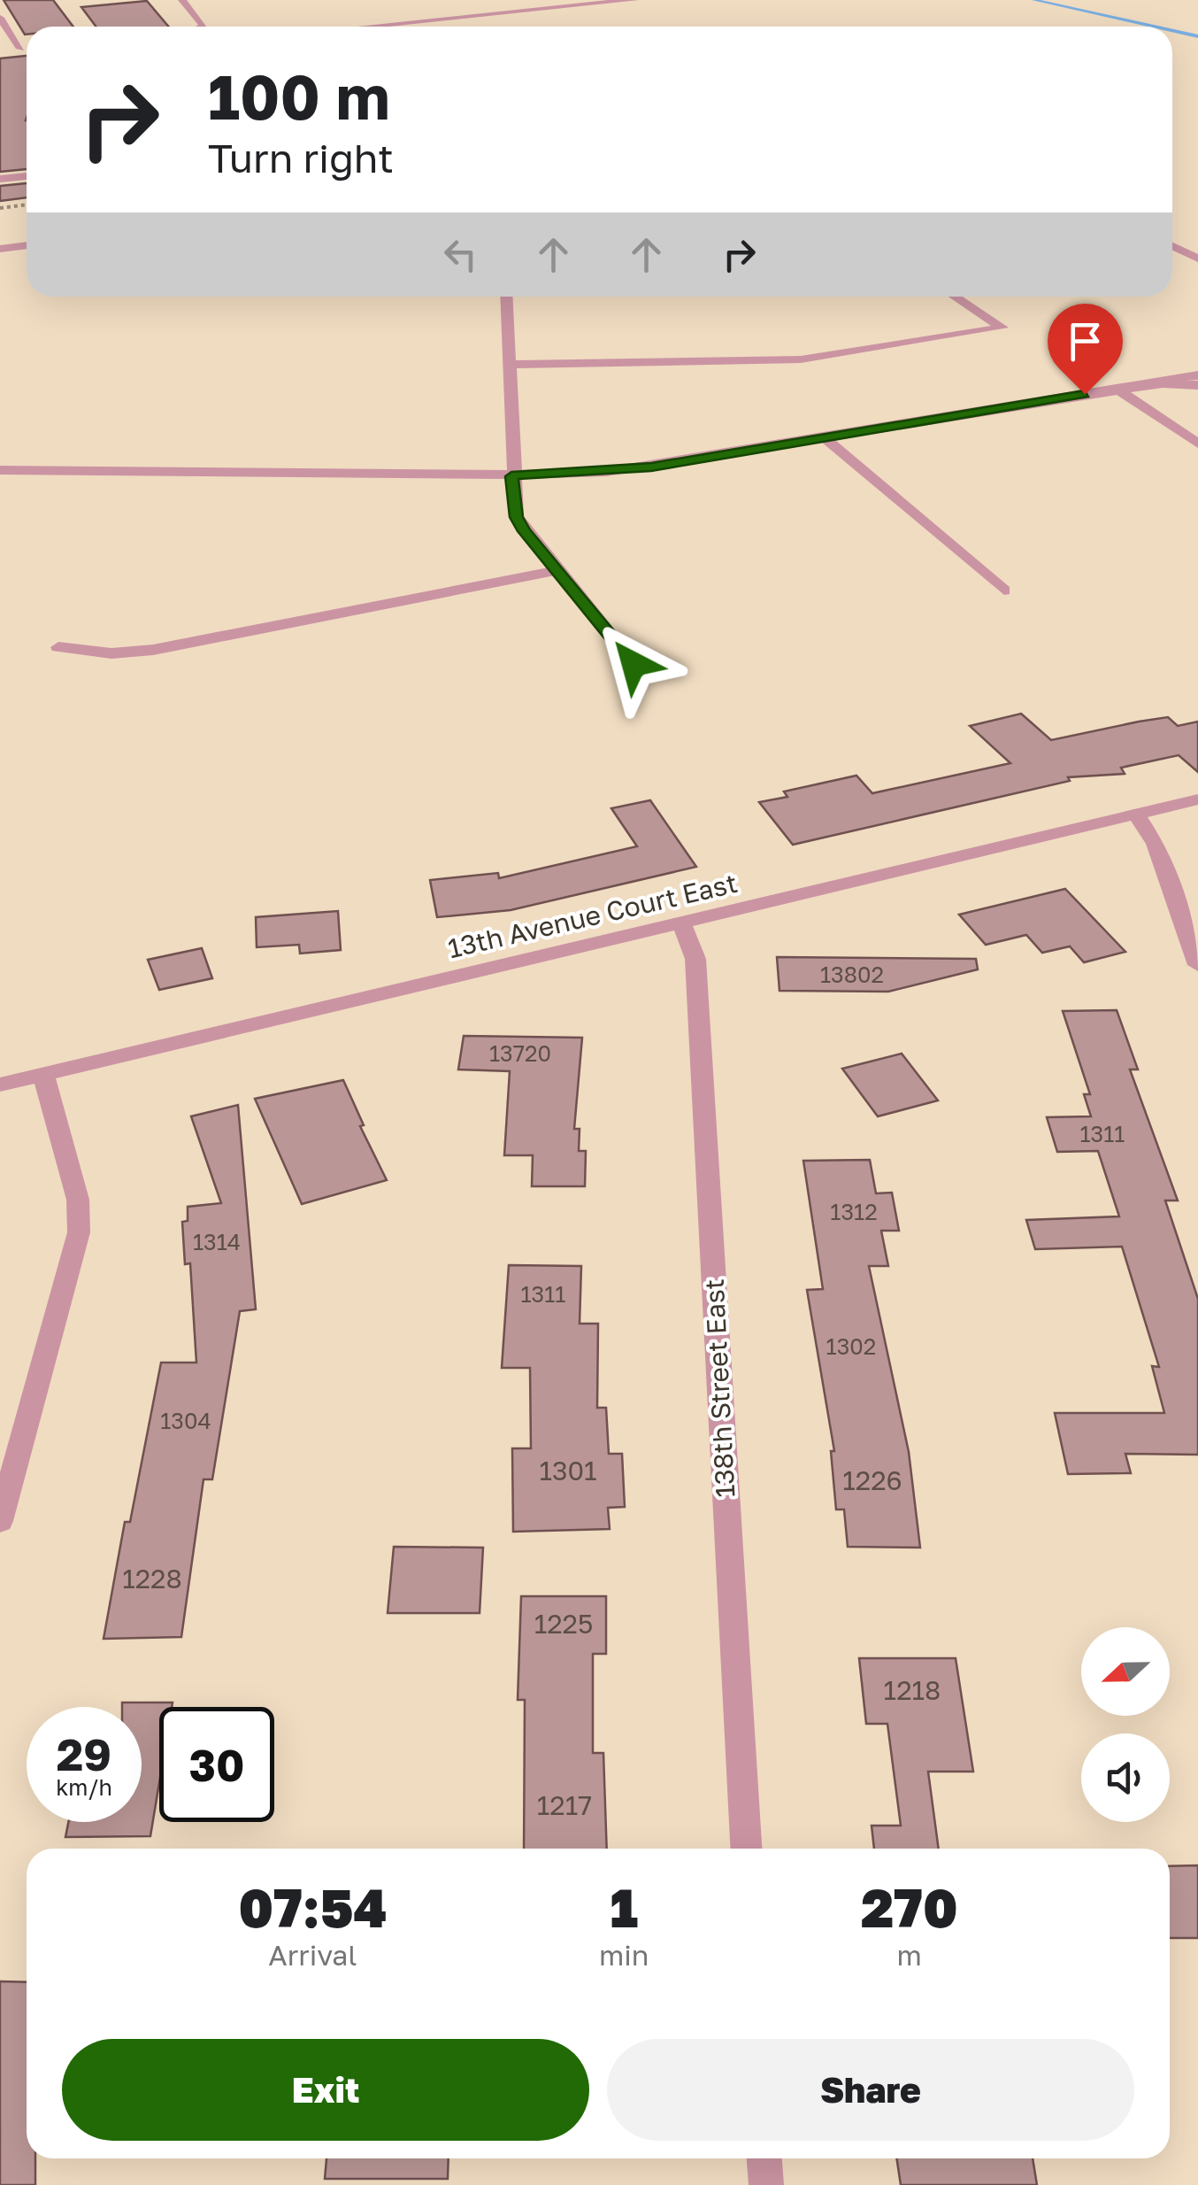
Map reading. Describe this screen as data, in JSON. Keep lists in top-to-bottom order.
{
  "streets": {
    "street": ["13th Avenue Court East", "138th Street East"]
  },
  "crossings": [
    ["13th Avenue Court East", "138th Street East"]
  ],
  "house_numbers": [
    "13802",
    "13720",
    "1311",
    "1312",
    "1314",
    "1311",
    "1302",
    "1304",
    "1301",
    "1226",
    "1228",
    "1225",
    "1218",
    "1217"
  ],
  "north": "left",
  "page": {
    "turn": ["100 m", "Turn right"],
    "speed": "29 km/h",
    "limit": "30",
    "eta": [
      "07:54",
      "Arrival",
      "1",
      "min",
      "270",
      "m"
    ],
    "buttons": ["Exit", "Share"]
  }
}
